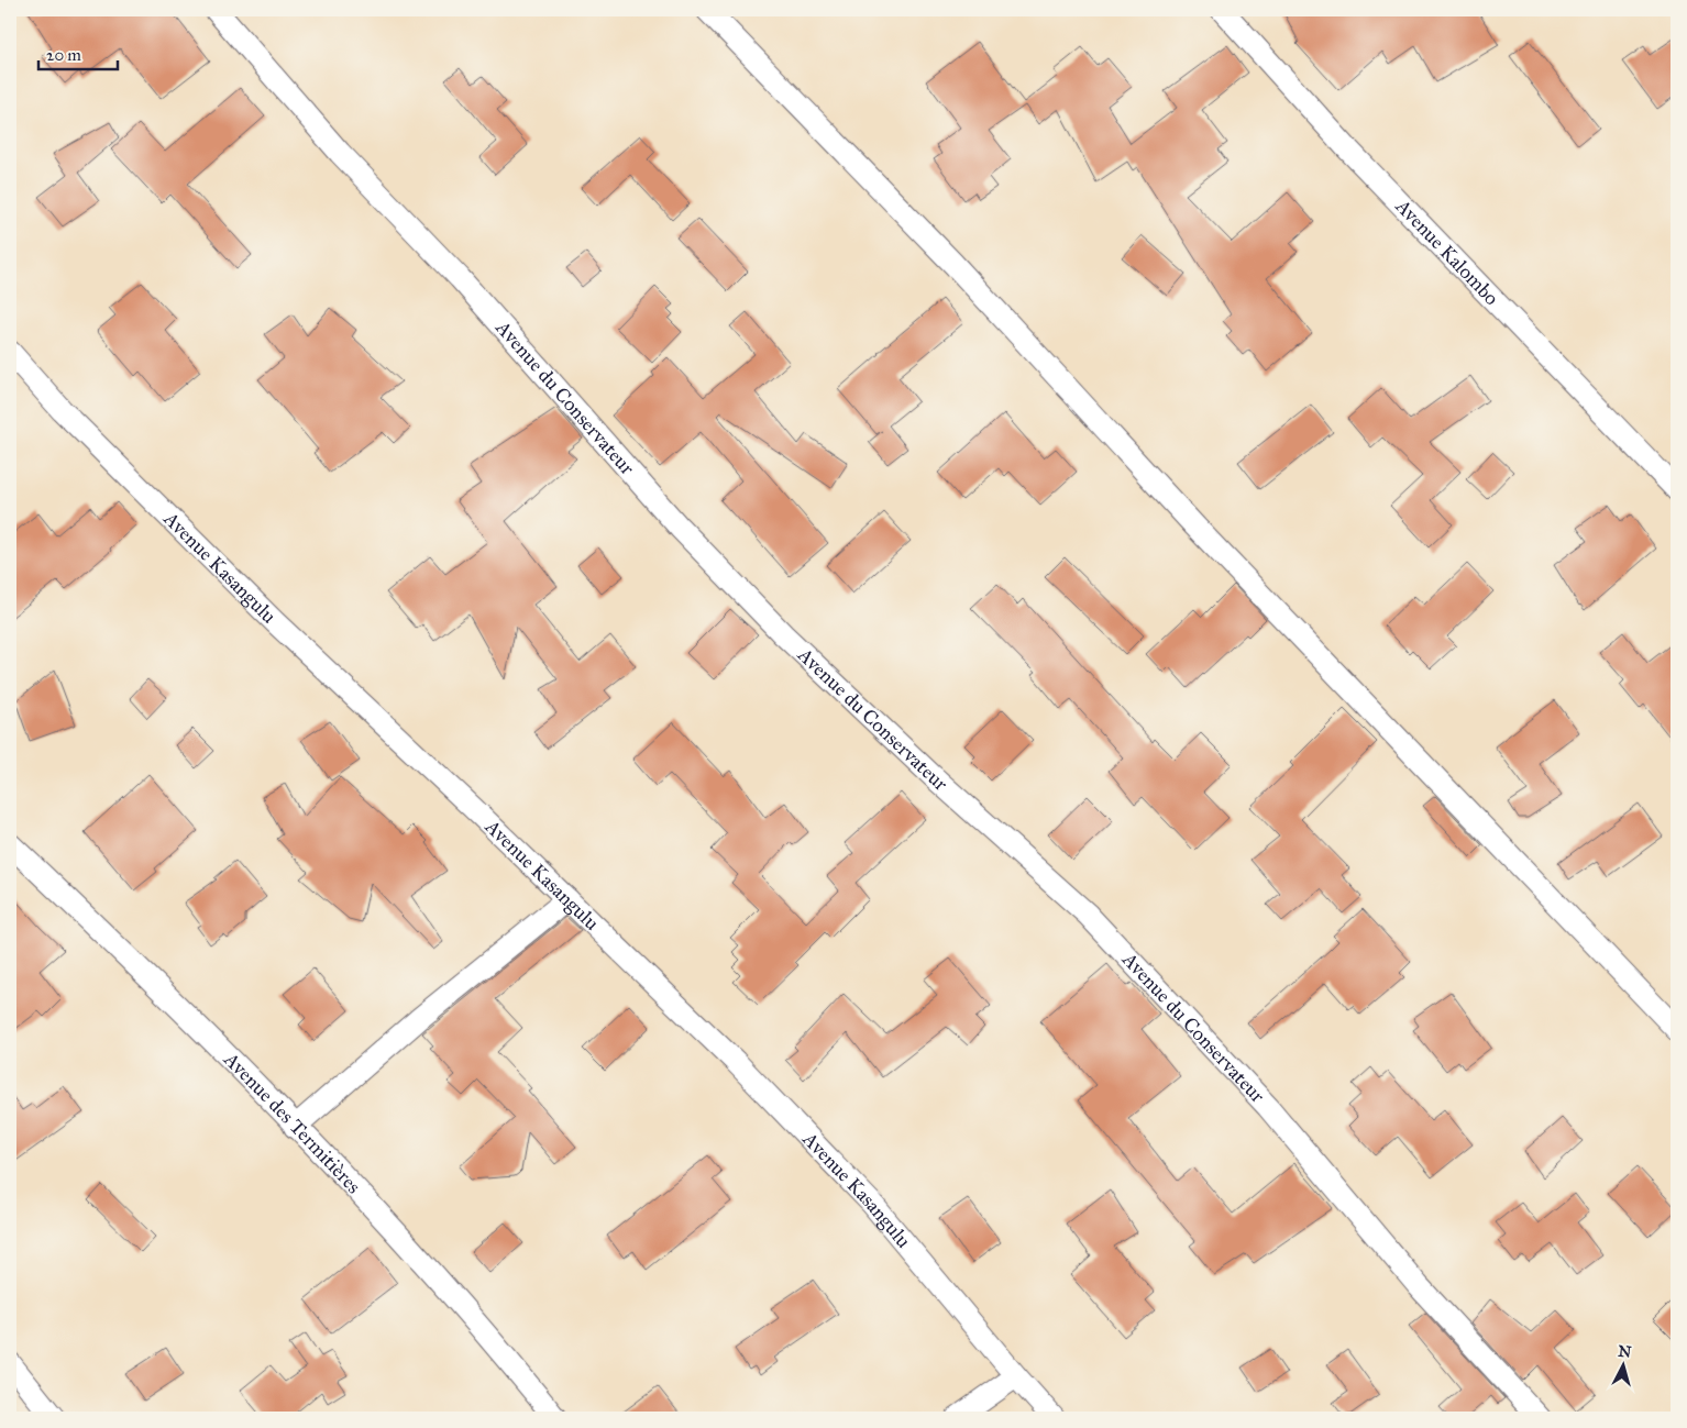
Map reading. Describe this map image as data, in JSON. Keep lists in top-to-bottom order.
{
  "streets": {
    "street": [
      "Avenue Kalombo",
      "Avenue du Conservateur",
      "Avenue Kasangulu",
      "Avenue des Termitières"
    ]
  },
  "scale_bar": "20 m",
  "north": "top"
}
